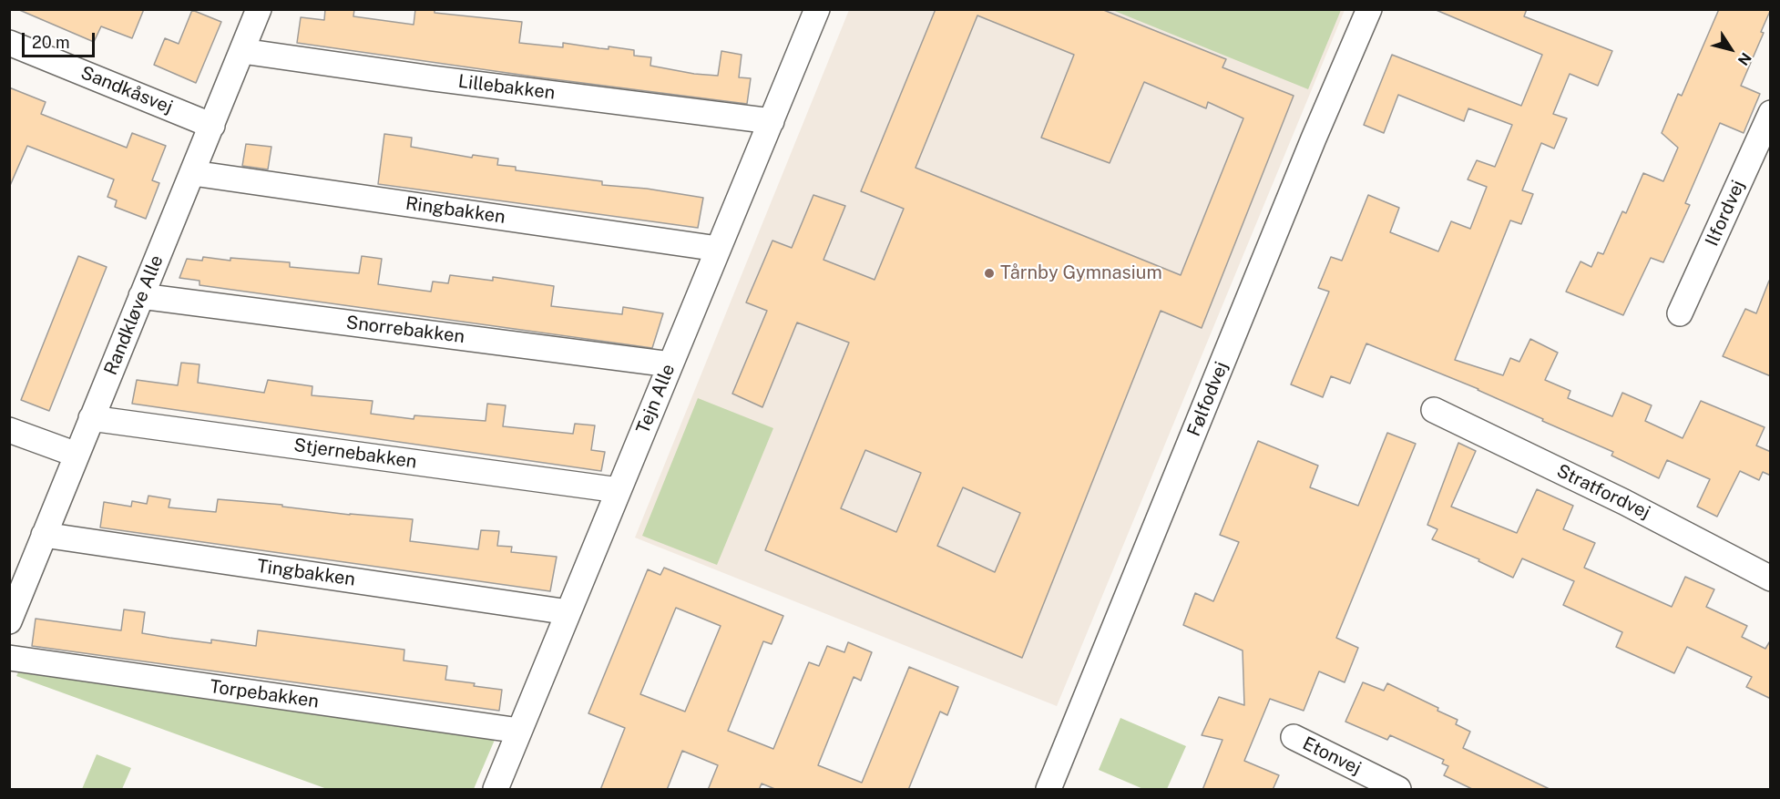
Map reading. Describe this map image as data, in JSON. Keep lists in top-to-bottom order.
{
  "streets": {
    "street": [
      "Lillebakken",
      "Sandkåsvej",
      "Ringbakken",
      "Ilfordvej",
      "Randkløve Alle",
      "Snorrebakken",
      "Tejn Alle",
      "Følfodvej",
      "Stjernebakken",
      "Stratfordvej",
      "Tingbakken",
      "Torpebakken",
      "Etonvej"
    ]
  },
  "crossings": [
    ["Lillebakken", "Randkløve Alle"],
    ["Lillebakken", "Tejn Alle"],
    ["Sandkåsvej", "Randkløve Alle"],
    ["Ringbakken", "Randkløve Alle"],
    ["Ringbakken", "Tejn Alle"],
    ["Randkløve Alle", "Snorrebakken"],
    ["Randkløve Alle", "Stjernebakken"],
    ["Randkløve Alle", "Tingbakken"],
    ["Snorrebakken", "Tejn Alle"],
    ["Tejn Alle", "Stjernebakken"],
    ["Tejn Alle", "Tingbakken"],
    ["Tejn Alle", "Torpebakken"]
  ],
  "places": ["Tårnby Gymnasium"],
  "scale_bar": "20 m",
  "north": "bottom right"
}
